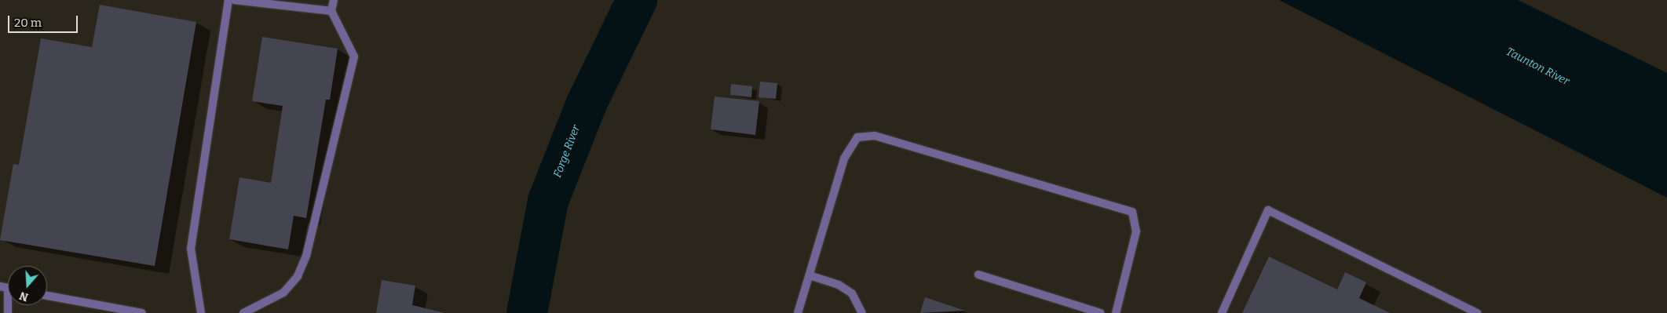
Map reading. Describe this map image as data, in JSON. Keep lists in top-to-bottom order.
{
  "water": ["Taunton River", "Forge River"],
  "scale_bar": "20 m",
  "north": "bottom"
}
